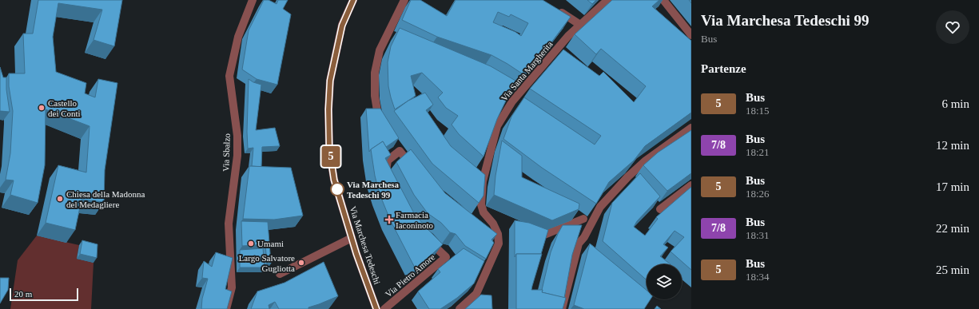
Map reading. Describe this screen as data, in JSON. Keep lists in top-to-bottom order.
{
  "streets": {
    "street": [
      "Via Santa Margherita",
      "Via Sbalzo",
      "Via Marchesa Tedeschi",
      "Via Pietro Amore"
    ]
  },
  "places": {
    "other": [
      "Castello dei Conti",
      "Via Marchesa Tedeschi 99",
      "Chiesa della Madonna del Medagliere",
      "Umami",
      "Largo Salvatore Gugliotta"
    ],
    "health": ["Farmacia Iaconinoto"]
  },
  "lines": ["bus line 5"],
  "scale_bar": "20 m",
  "page": {
    "on_map": "5",
    "heading": [
      ["Via Marchesa Tedeschi 99", "Bus"],
      "Partenze"
    ],
    "list": [
      {
        "mark": "5",
        "name": "Bus",
        "note": "18:15",
        "value": "6 min"
      },
      {
        "mark": "7/8",
        "name": "Bus",
        "note": "18:21",
        "value": "12 min"
      },
      {
        "mark": "5",
        "name": "Bus",
        "note": "18:26",
        "value": "17 min"
      },
      {
        "mark": "7/8",
        "name": "Bus",
        "note": "18:31",
        "value": "22 min"
      },
      {
        "mark": "5",
        "name": "Bus",
        "note": "18:34",
        "value": "25 min"
      }
    ],
    "scale": "20 m"
  }
}
